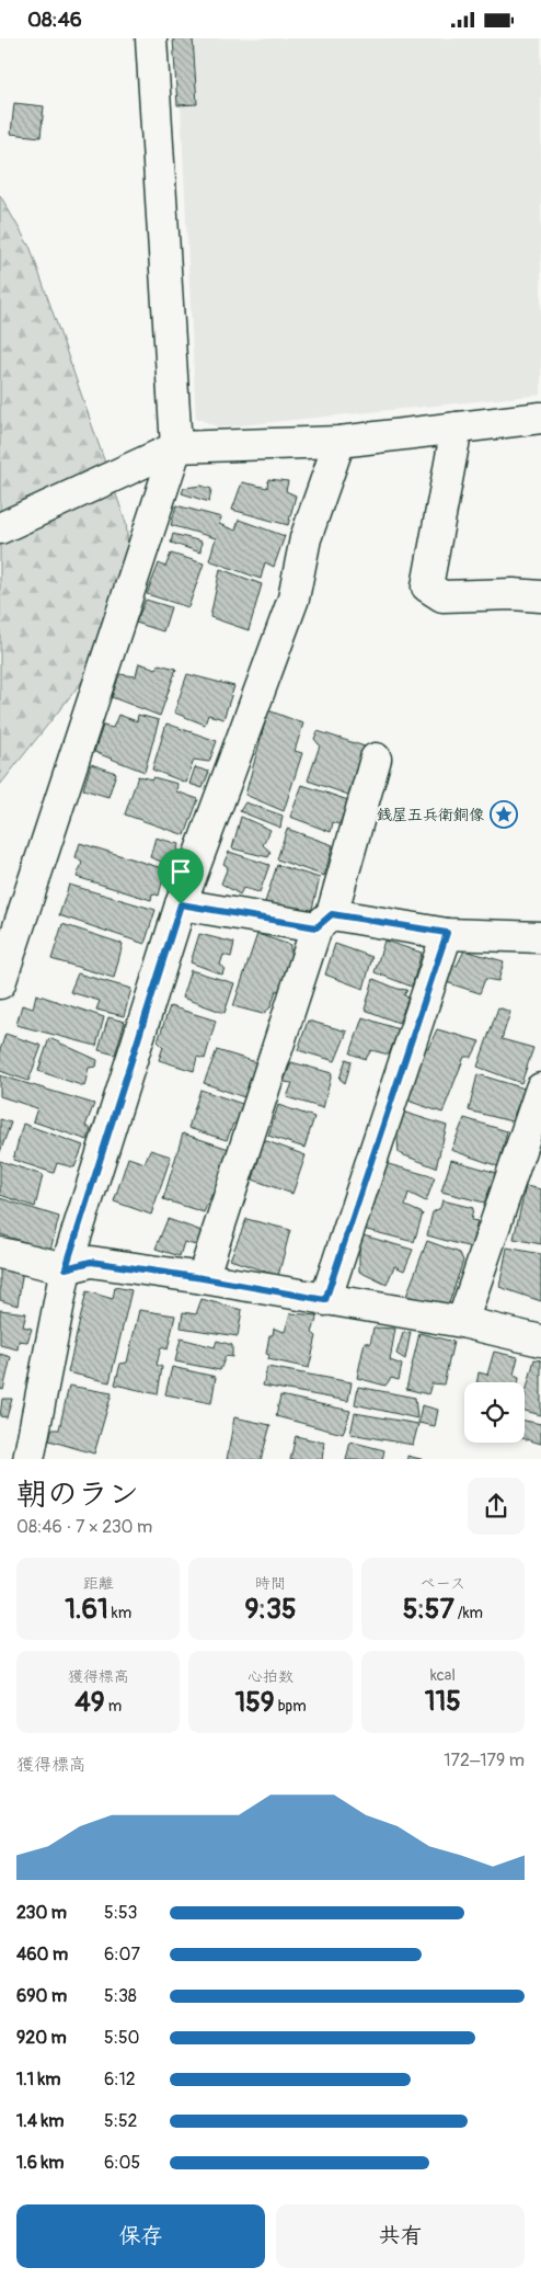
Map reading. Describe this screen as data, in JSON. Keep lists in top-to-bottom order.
{
  "places": {
    "place": ["銭屋五兵衛銅像"]
  },
  "page": {
    "status": "08:46",
    "heading": ["朝のラン", "08:46 · 7 × 230 m"],
    "stats": [
      ["距離", "1.61 km"],
      ["時間", "9:35"],
      ["ペース", "5:57 /km"],
      ["獲得標高", "49 m"],
      ["心拍数", "159 bpm"],
      ["kcal", "115"]
    ],
    "chart": ["獲得標高", "172–179 m"],
    "list": [
      {
        "name": "230 m",
        "note": "5:53"
      },
      {
        "name": "460 m",
        "note": "6:07"
      },
      {
        "name": "690 m",
        "note": "5:38"
      },
      {
        "name": "920 m",
        "note": "5:50"
      },
      {
        "name": "1.1 km",
        "note": "6:12"
      },
      {
        "name": "1.4 km",
        "note": "5:52"
      },
      {
        "name": "1.6 km",
        "note": "6:05"
      }
    ],
    "buttons": ["保存", "共有"]
  }
}
